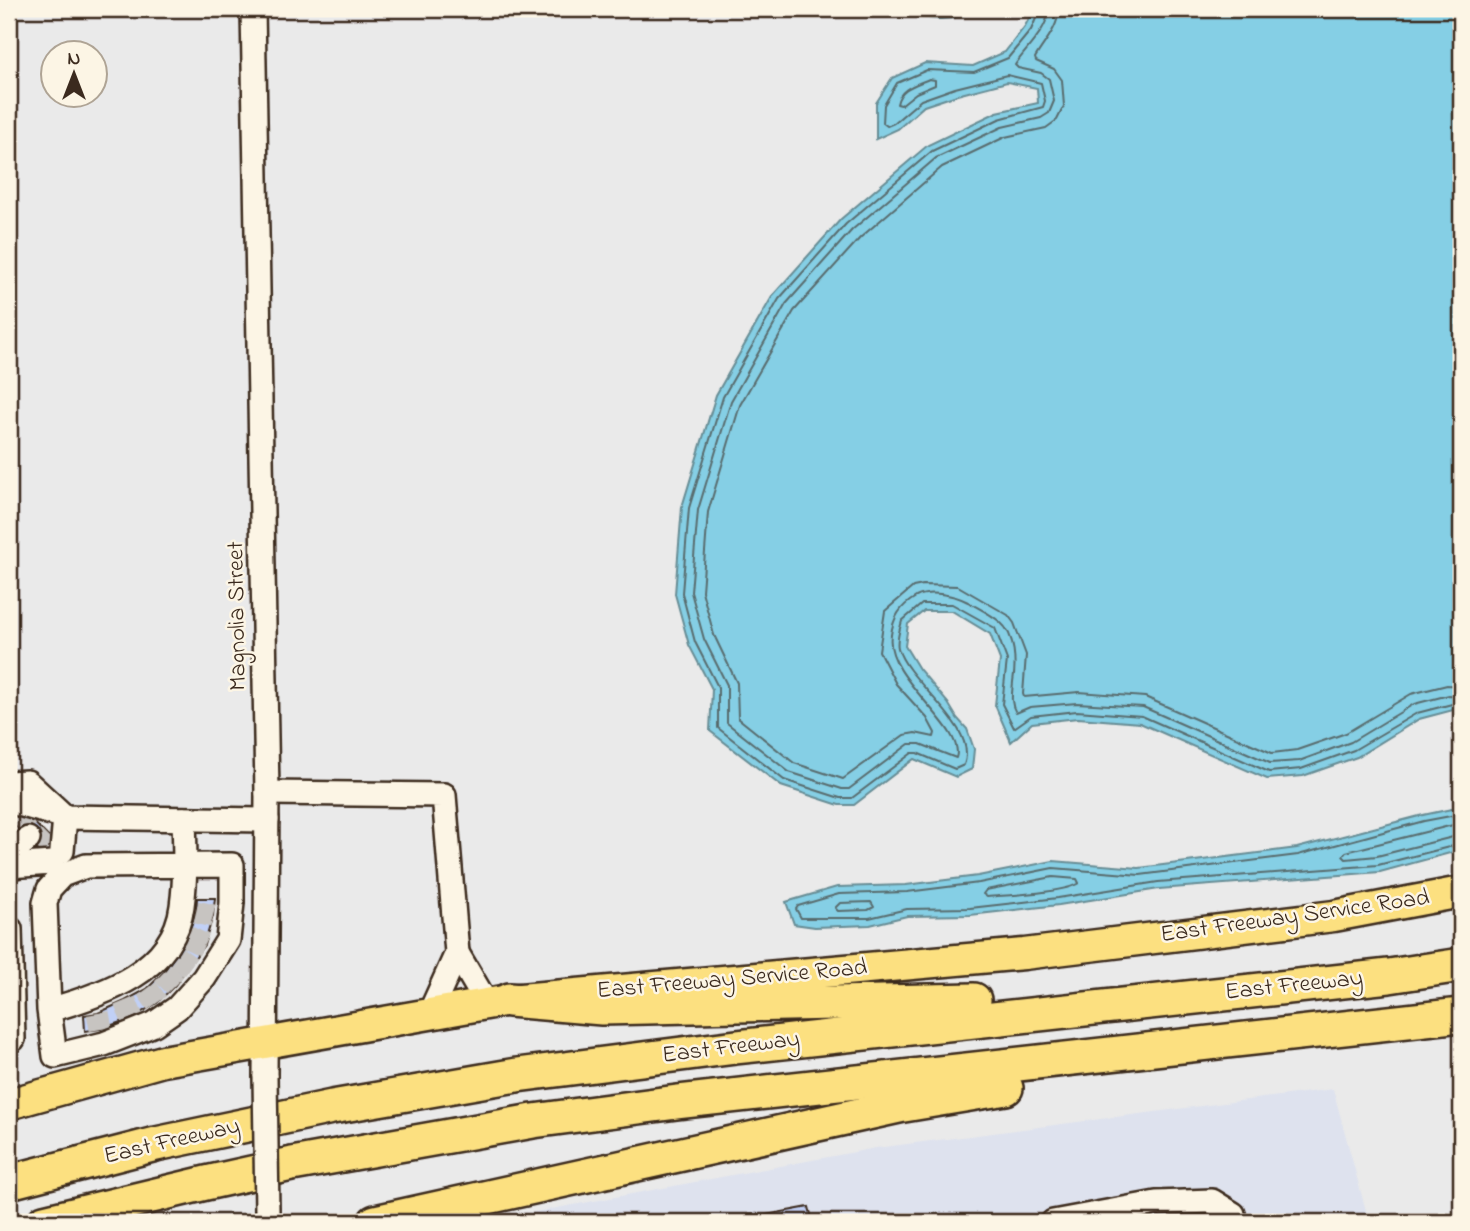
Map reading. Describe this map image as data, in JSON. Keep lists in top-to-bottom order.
{
  "streets": {
    "highway": ["East Freeway"],
    "main road": ["East Freeway Service Road"],
    "street": ["Magnolia Street"]
  },
  "crossings": [
    ["Magnolia Street", "East Freeway Service Road"]
  ],
  "north": "top"
}
